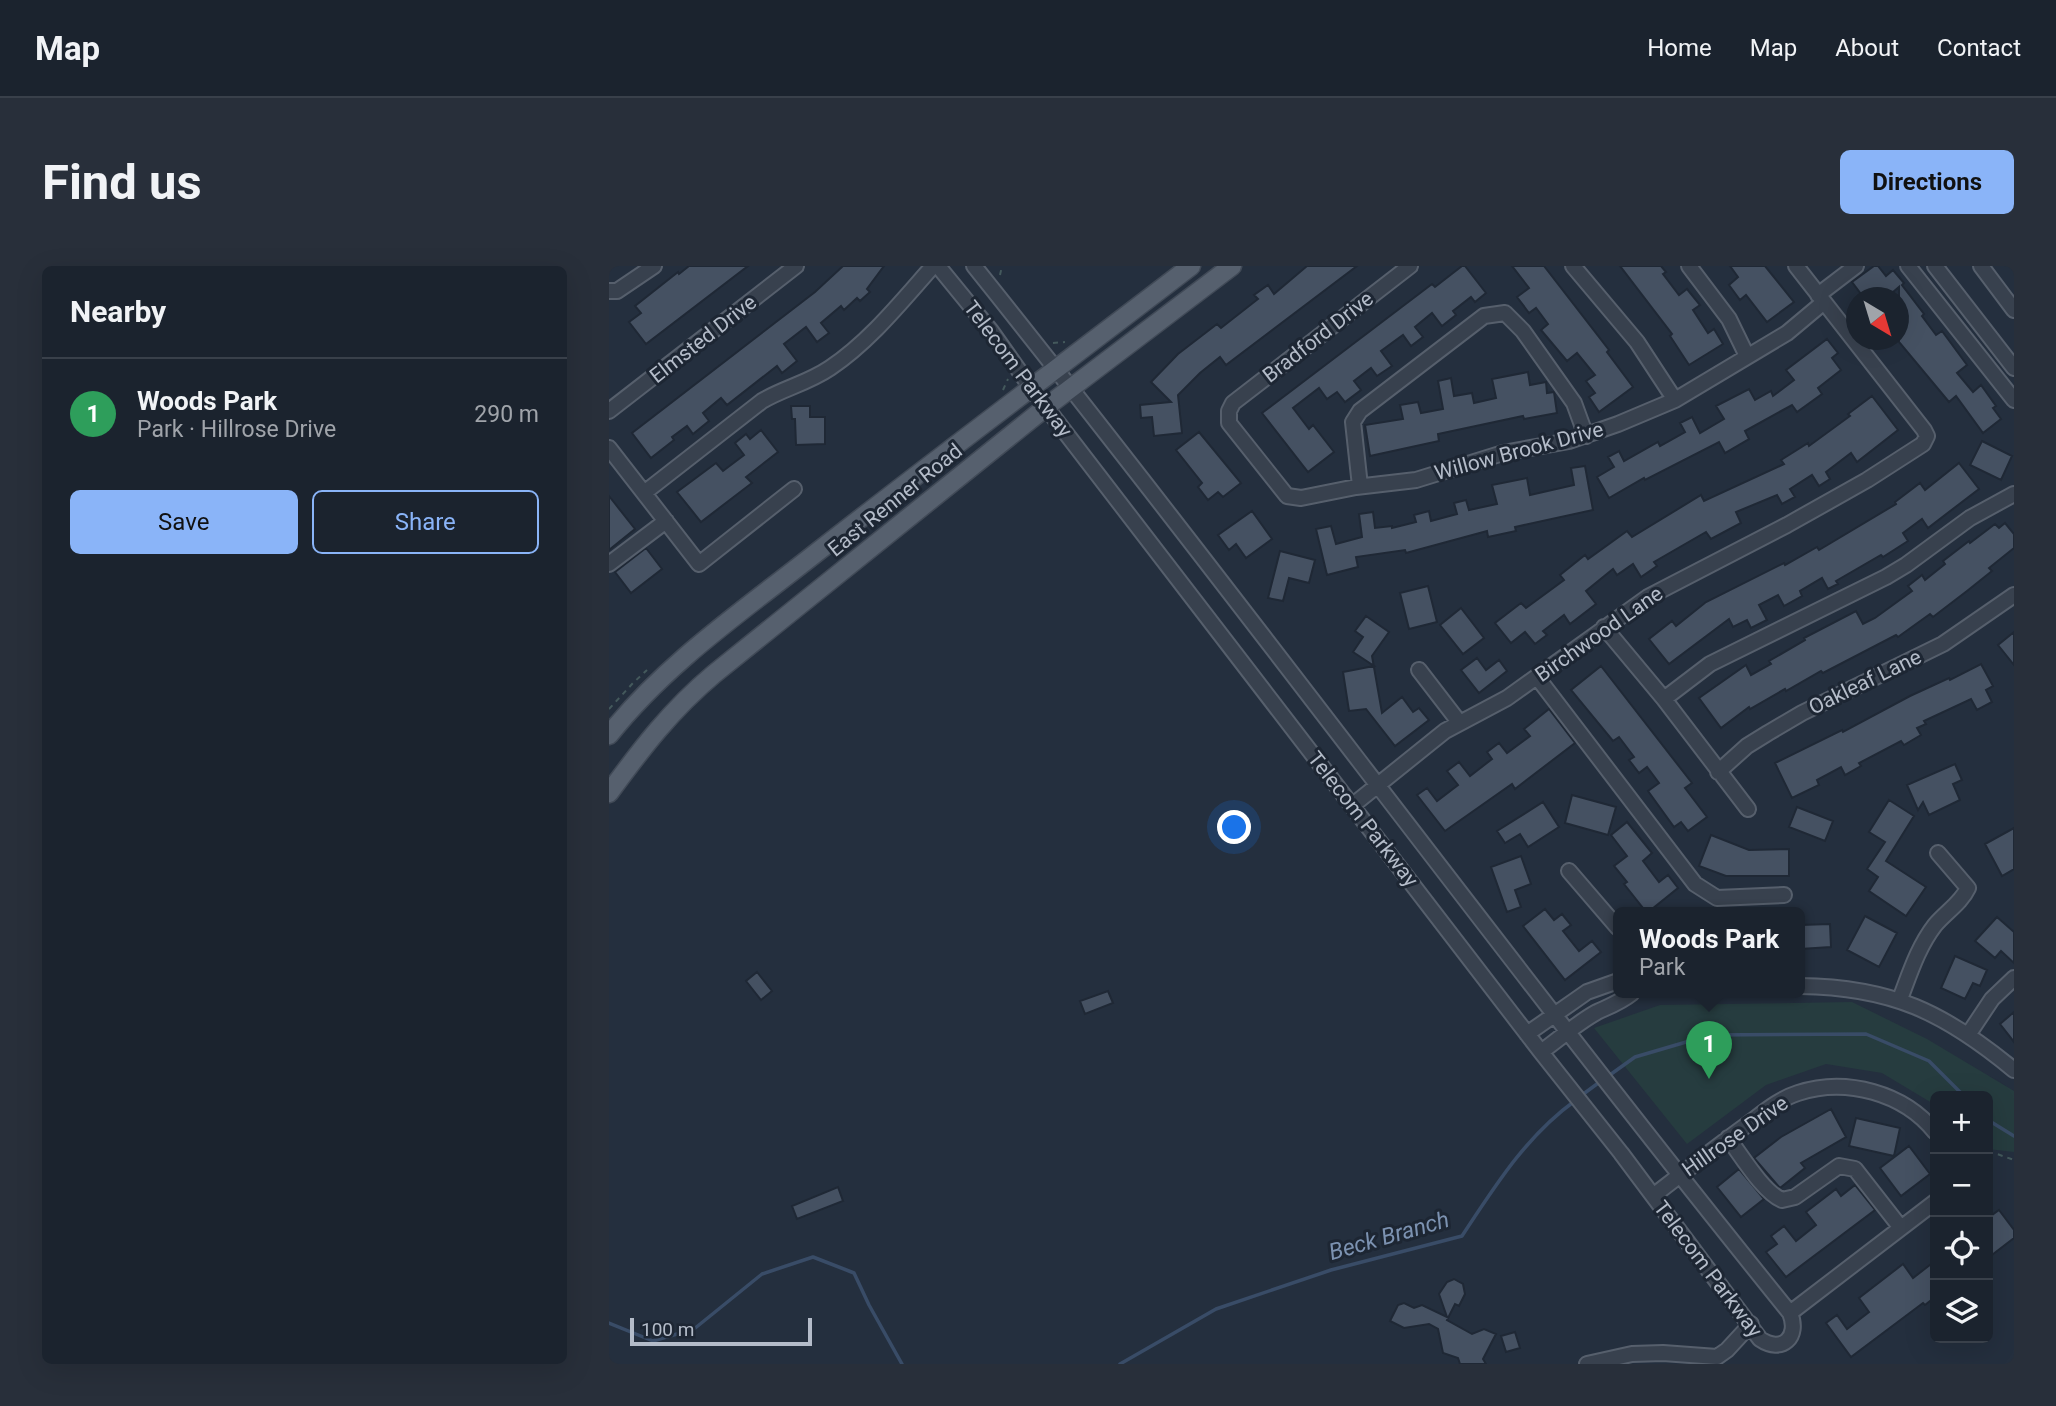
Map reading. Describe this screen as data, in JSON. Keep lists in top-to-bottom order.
{
  "streets": {
    "main road": ["East Renner Road"],
    "street": [
      "Bradford Drive",
      "Elmsted Drive",
      "Telecom Parkway",
      "Willow Brook Drive",
      "Birchwood Lane",
      "Oakleaf Lane",
      "Hillrose Drive"
    ]
  },
  "crossings": [
    ["Bradford Drive", "Willow Brook Drive"],
    ["Telecom Parkway", "East Renner Road"],
    ["Telecom Parkway", "Birchwood Lane"],
    ["Telecom Parkway", "Hillrose Drive"],
    ["Willow Brook Drive", "Birchwood Lane"]
  ],
  "water": ["Beck Branch"],
  "scale_bar": "100 m",
  "north": "bottom right",
  "page": {
    "header": "Map",
    "nav": [
      "Home",
      "Map",
      "About",
      "Contact"
    ],
    "buttons": [
      "Directions",
      ["Save", "Share"]
    ],
    "title": "Find us",
    "heading": "Nearby",
    "list": [
      {
        "mark": "1",
        "name": "Woods Park",
        "note": "Park · Hillrose Drive",
        "value": "290 m"
      }
    ],
    "popup": ["Woods Park", "Park"],
    "pins": "1",
    "map_buttons": ["+", "−"],
    "scale": "100 m"
  }
}
